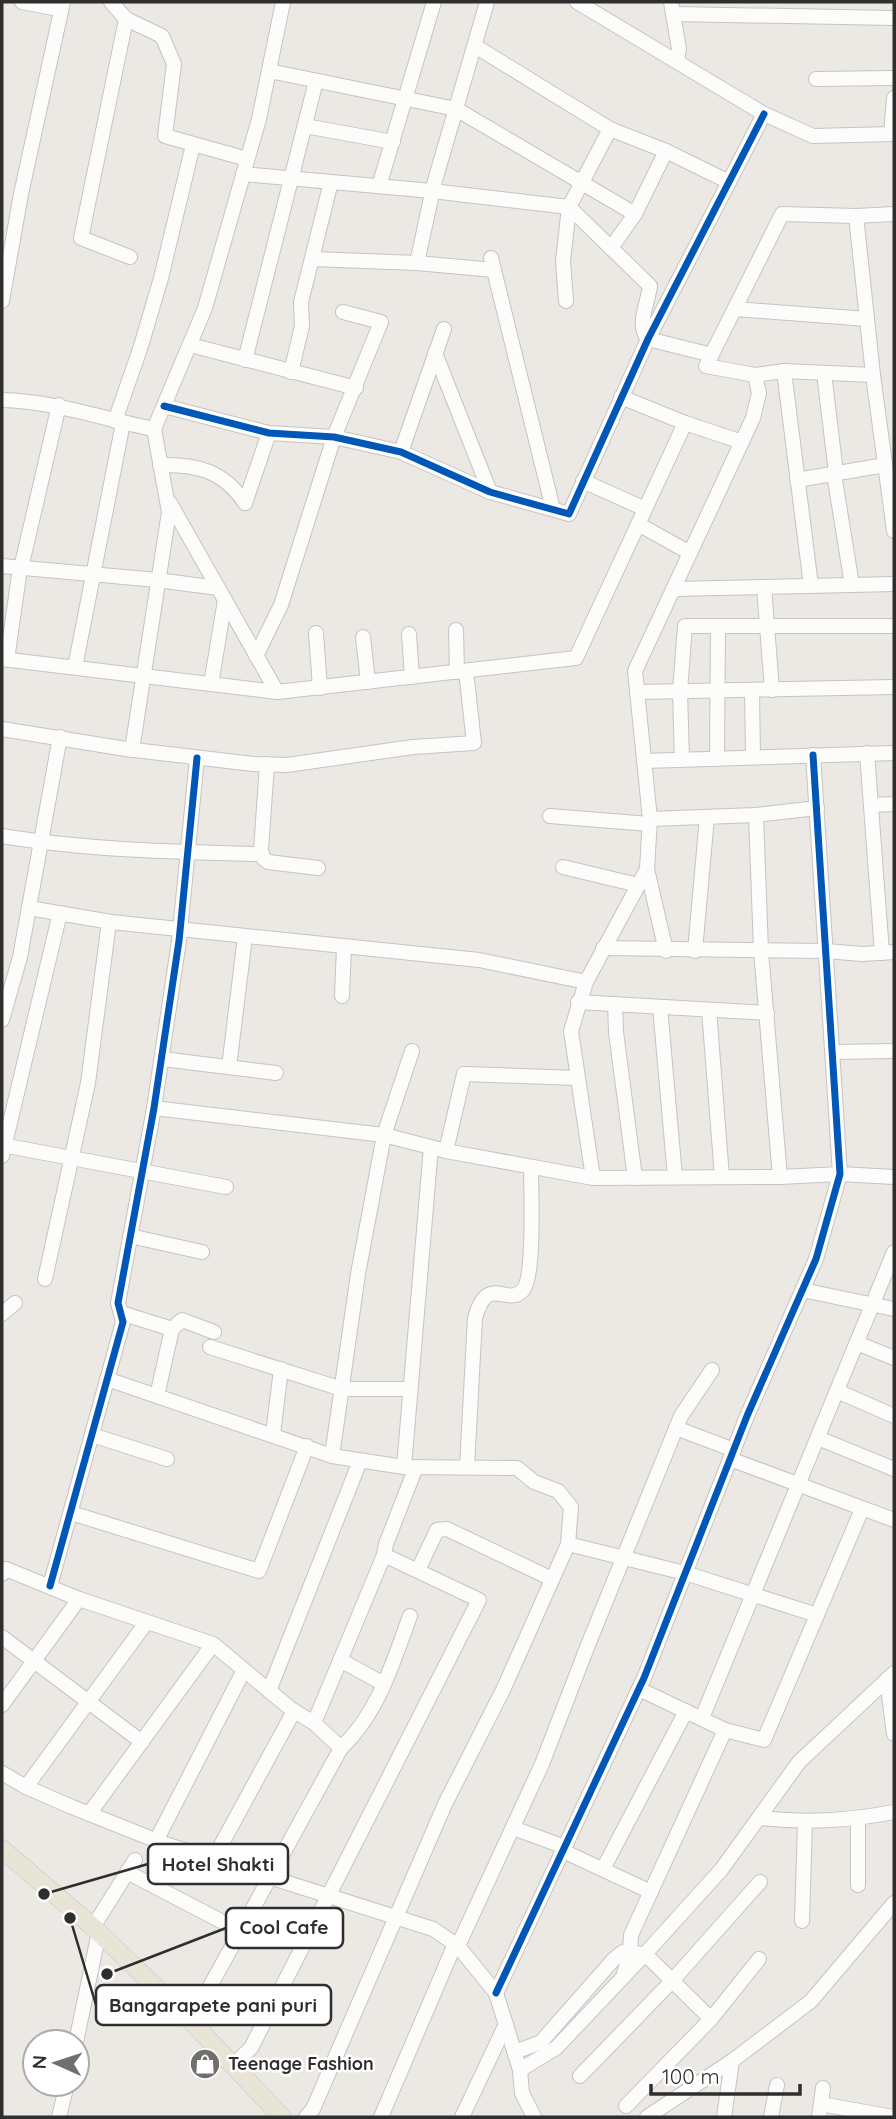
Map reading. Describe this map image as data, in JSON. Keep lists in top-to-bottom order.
{
  "places": {
    "other": ["Hotel Shakti", "Bangarapete pani puri", "Cool Cafe"],
    "shop": ["Teenage Fashion"]
  },
  "scale_bar": "100 m",
  "north": "left"
}
